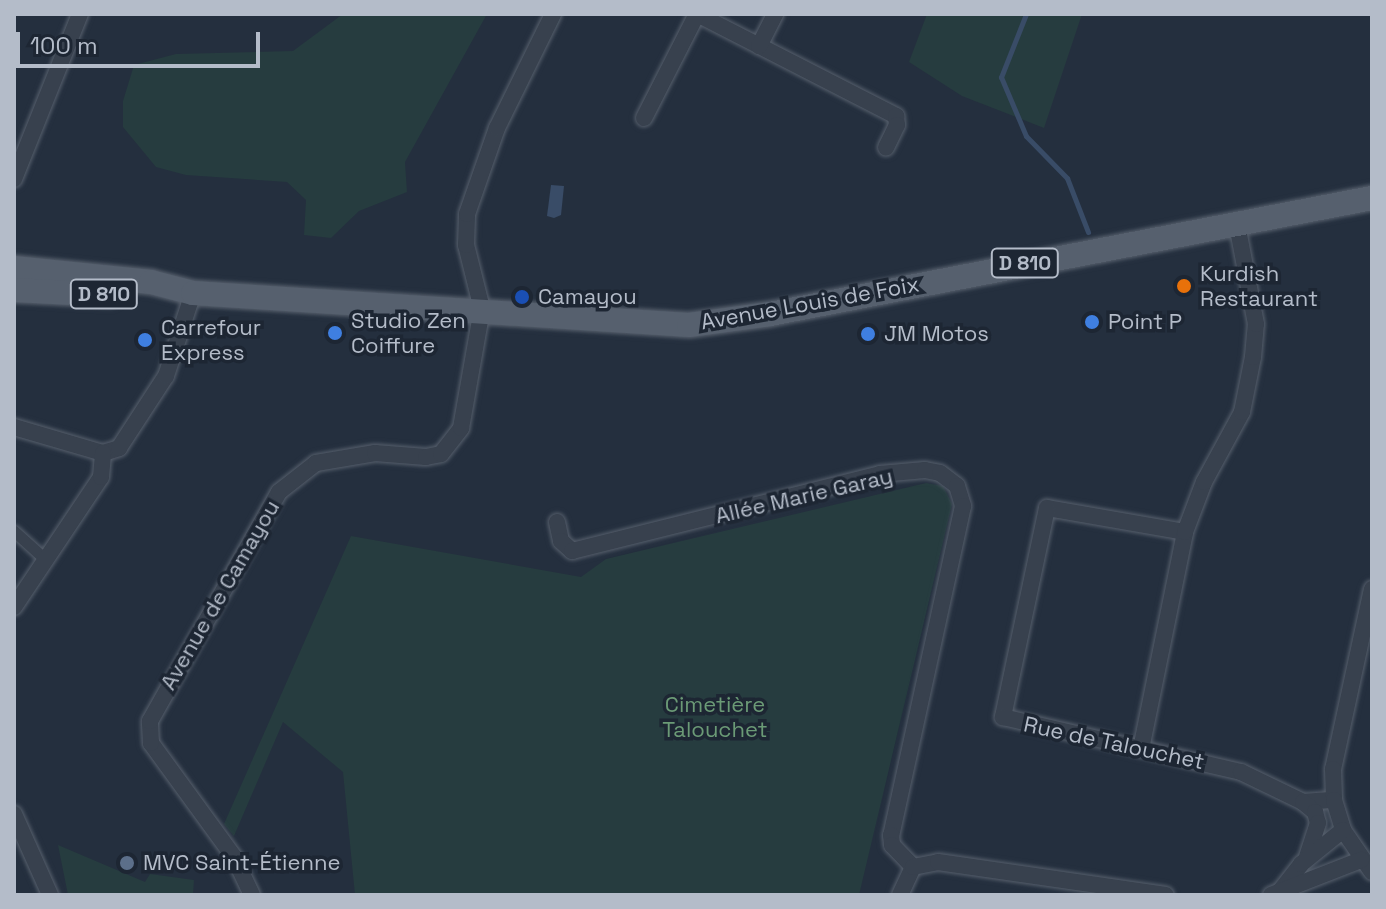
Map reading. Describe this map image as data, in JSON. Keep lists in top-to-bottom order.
{
  "streets": {
    "main road": ["D 810", "Avenue Louis de Foix"],
    "street": ["Allée Marie Garay", "Avenue de Camayou", "Rue de Talouchet"]
  },
  "crossings": [
    ["Avenue Louis de Foix", "Avenue de Camayou"]
  ],
  "parks": ["Cimetière Talouchet"],
  "places": [
    "Kurdish Restaurant",
    "Camayou",
    "Point P",
    "Studio Zen Coiffure",
    "JM Motos",
    "Carrefour Express",
    "MVC Saint-Étienne"
  ],
  "scale_bar": "100 m"
}
